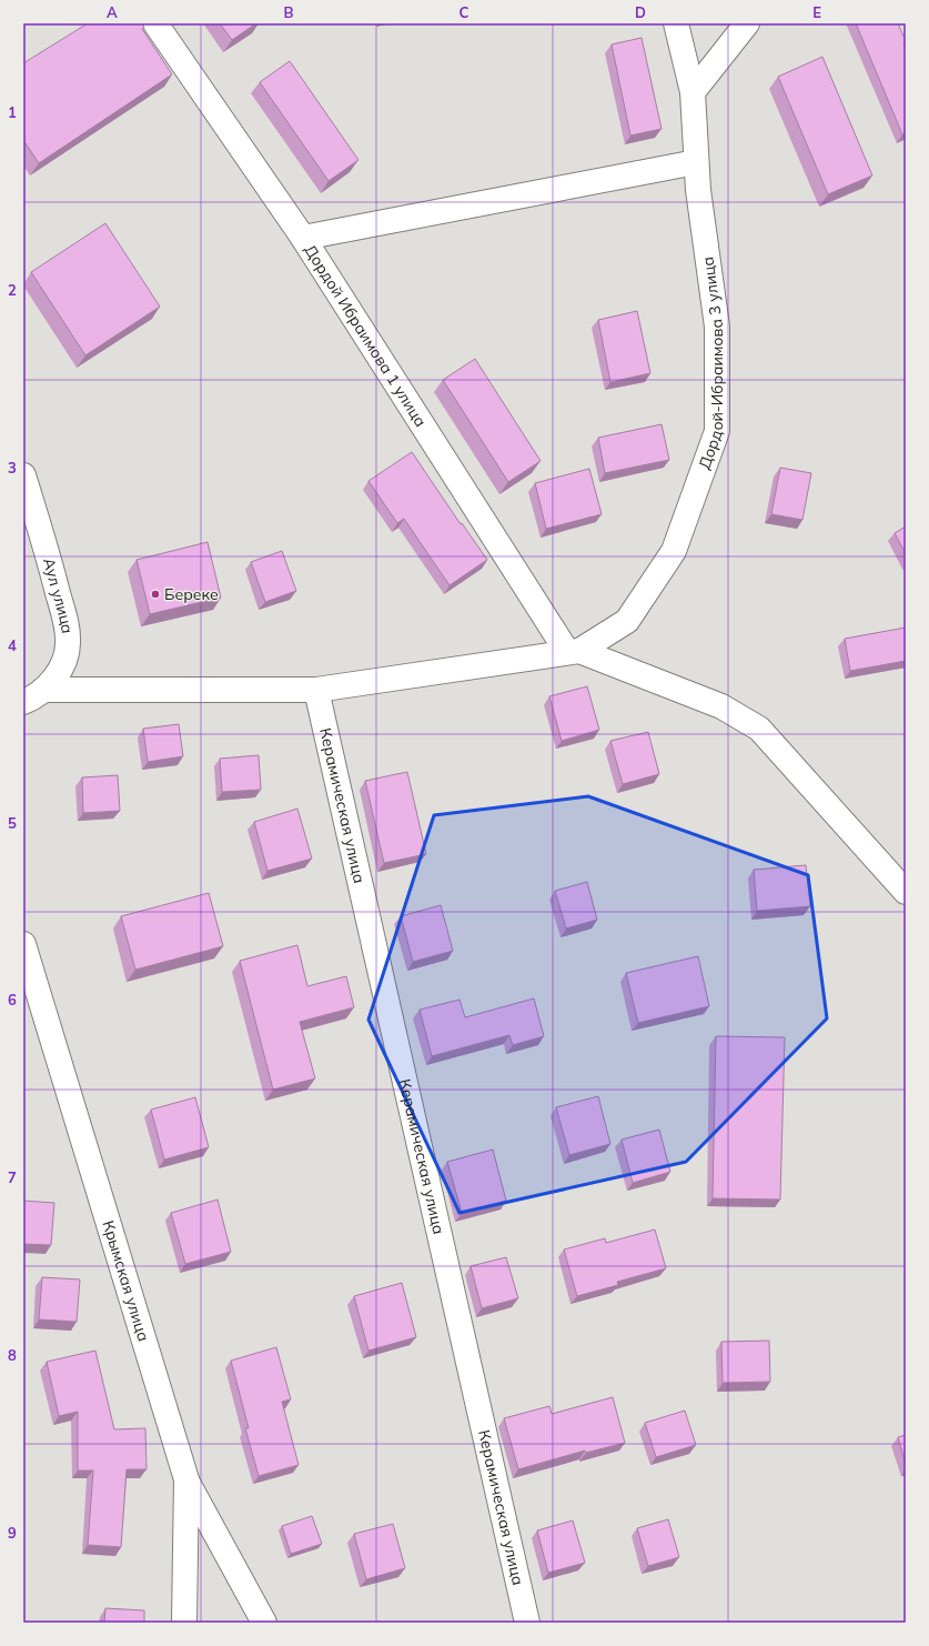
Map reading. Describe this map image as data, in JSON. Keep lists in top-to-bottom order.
{
  "streets": {
    "street": [
      "Дордой Ибраимова 1 улица",
      "Дордой-Ибраимова 3 улица",
      "Аул улица",
      "Керамическая улица",
      "Крымская улица"
    ]
  },
  "crossings": [
    ["Дордой Ибраимова 1 улица", "Дордой-Ибраимова 3 улица"]
  ],
  "places": ["Береке"],
  "grid": {
    "columns": [
      "A",
      "B",
      "C",
      "D",
      "E"
    ],
    "rows": [
      "1",
      "2",
      "3",
      "4",
      "5",
      "6",
      "7",
      "8",
      "9"
    ]
  }
}
